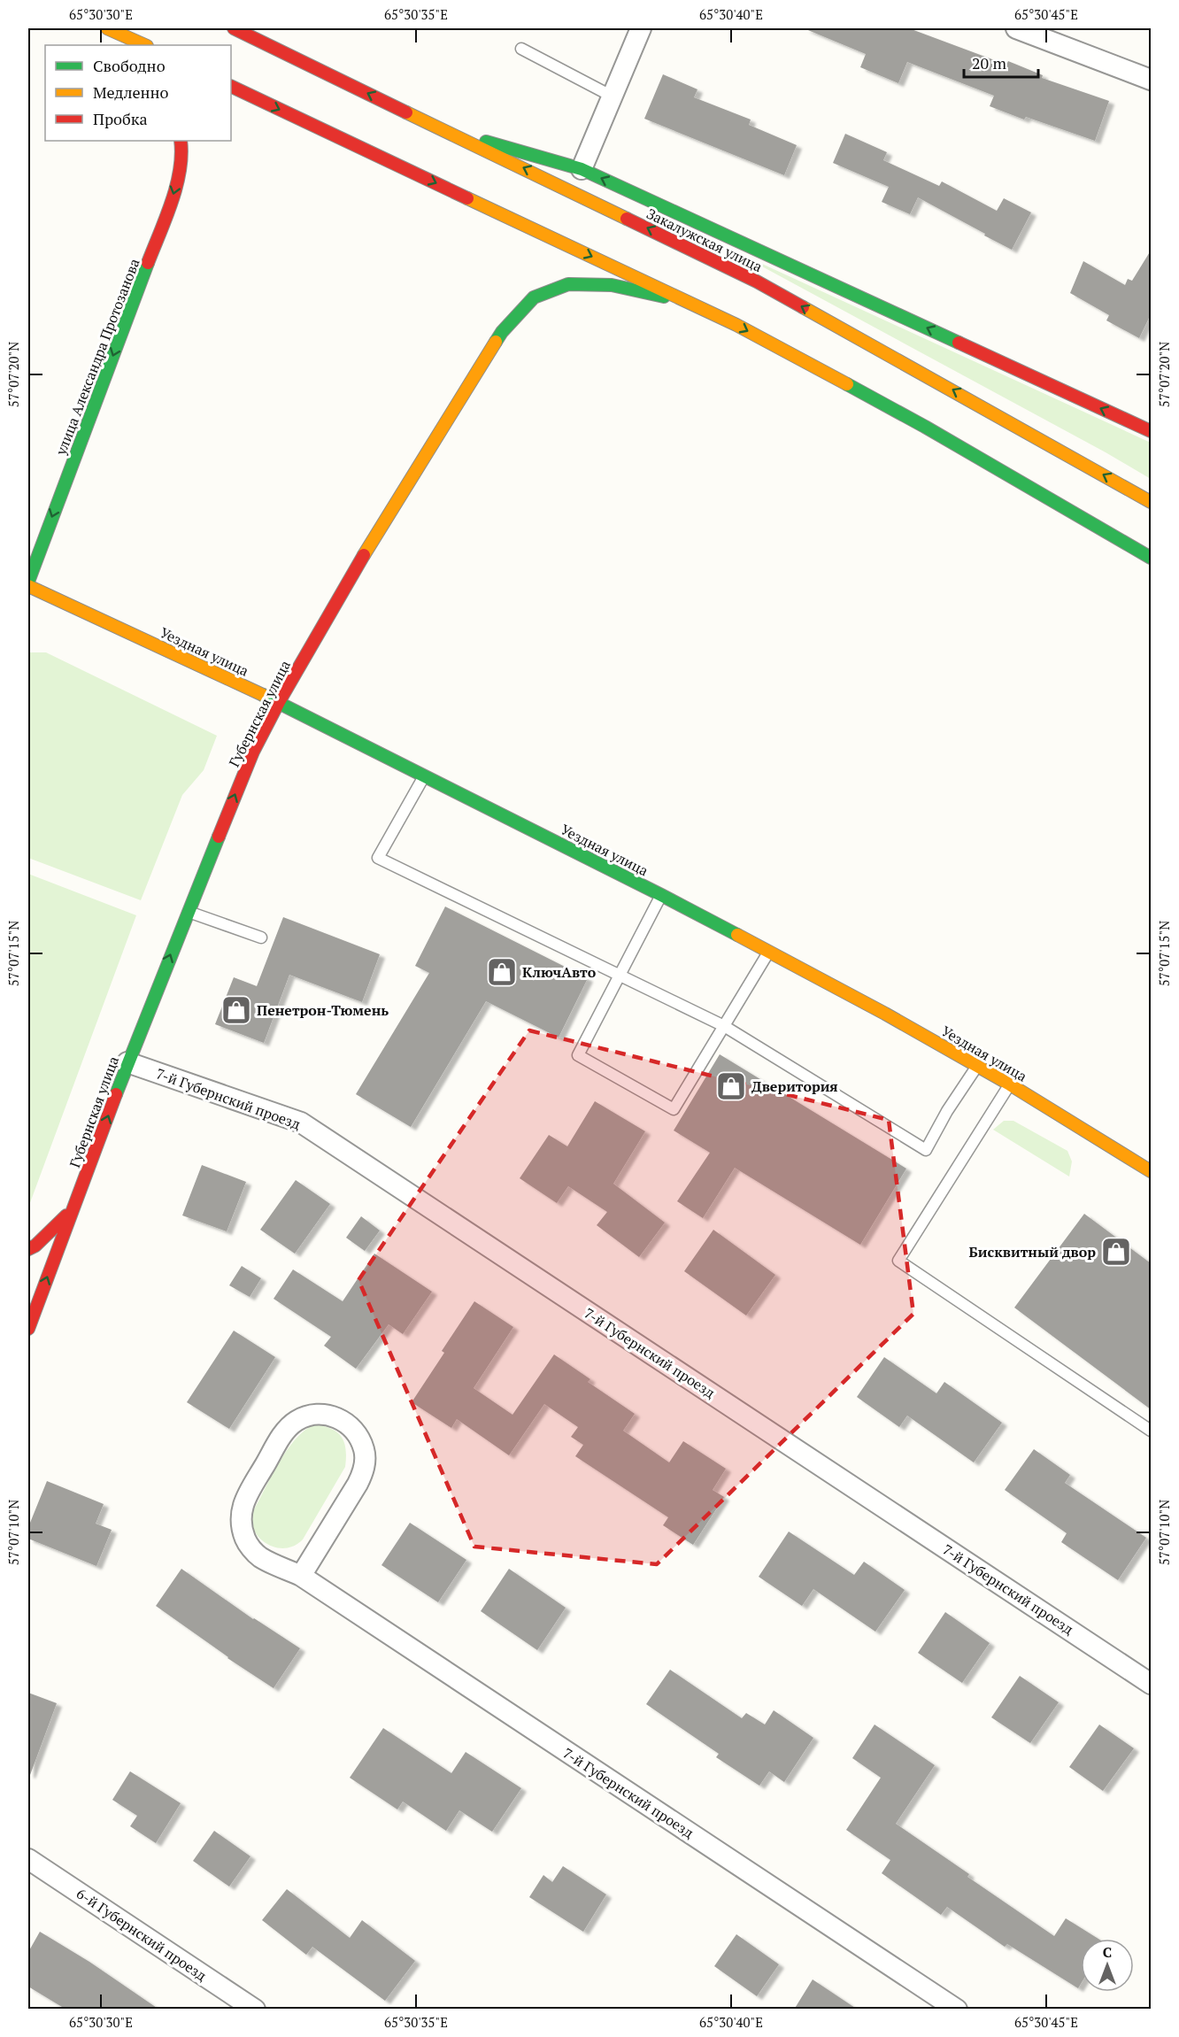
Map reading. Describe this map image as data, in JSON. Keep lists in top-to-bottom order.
{
  "streets": {
    "main road": [
      "Закалужская улица",
      "улица Александра Протозанова",
      "Уездная улица",
      "Губернская улица"
    ],
    "street": ["7-й Губернский проезд", "6-й Губернский проезд"]
  },
  "crossings": [
    ["Уездная улица", "Губернская улица"],
    ["Губернская улица", "7-й Губернский проезд"]
  ],
  "one_way": ["улица Александра Протозанова", "Губернская улица"],
  "places": {
    "shop": [
      "КлючАвто",
      "Пенетрон-Тюмень",
      "Дверитория",
      "Бисквитный двор"
    ]
  },
  "legend": ["Свободно", "Медленно", "Пробка"],
  "scale_bar": "20 m",
  "north": "top",
  "coordinates": [
    "65°30'30\"E",
    "65°30'35\"E",
    "65°30'40\"E",
    "65°30'45\"E",
    "57°07'20\"N",
    "57°07'15\"N",
    "57°07'10\"N"
  ]
}
